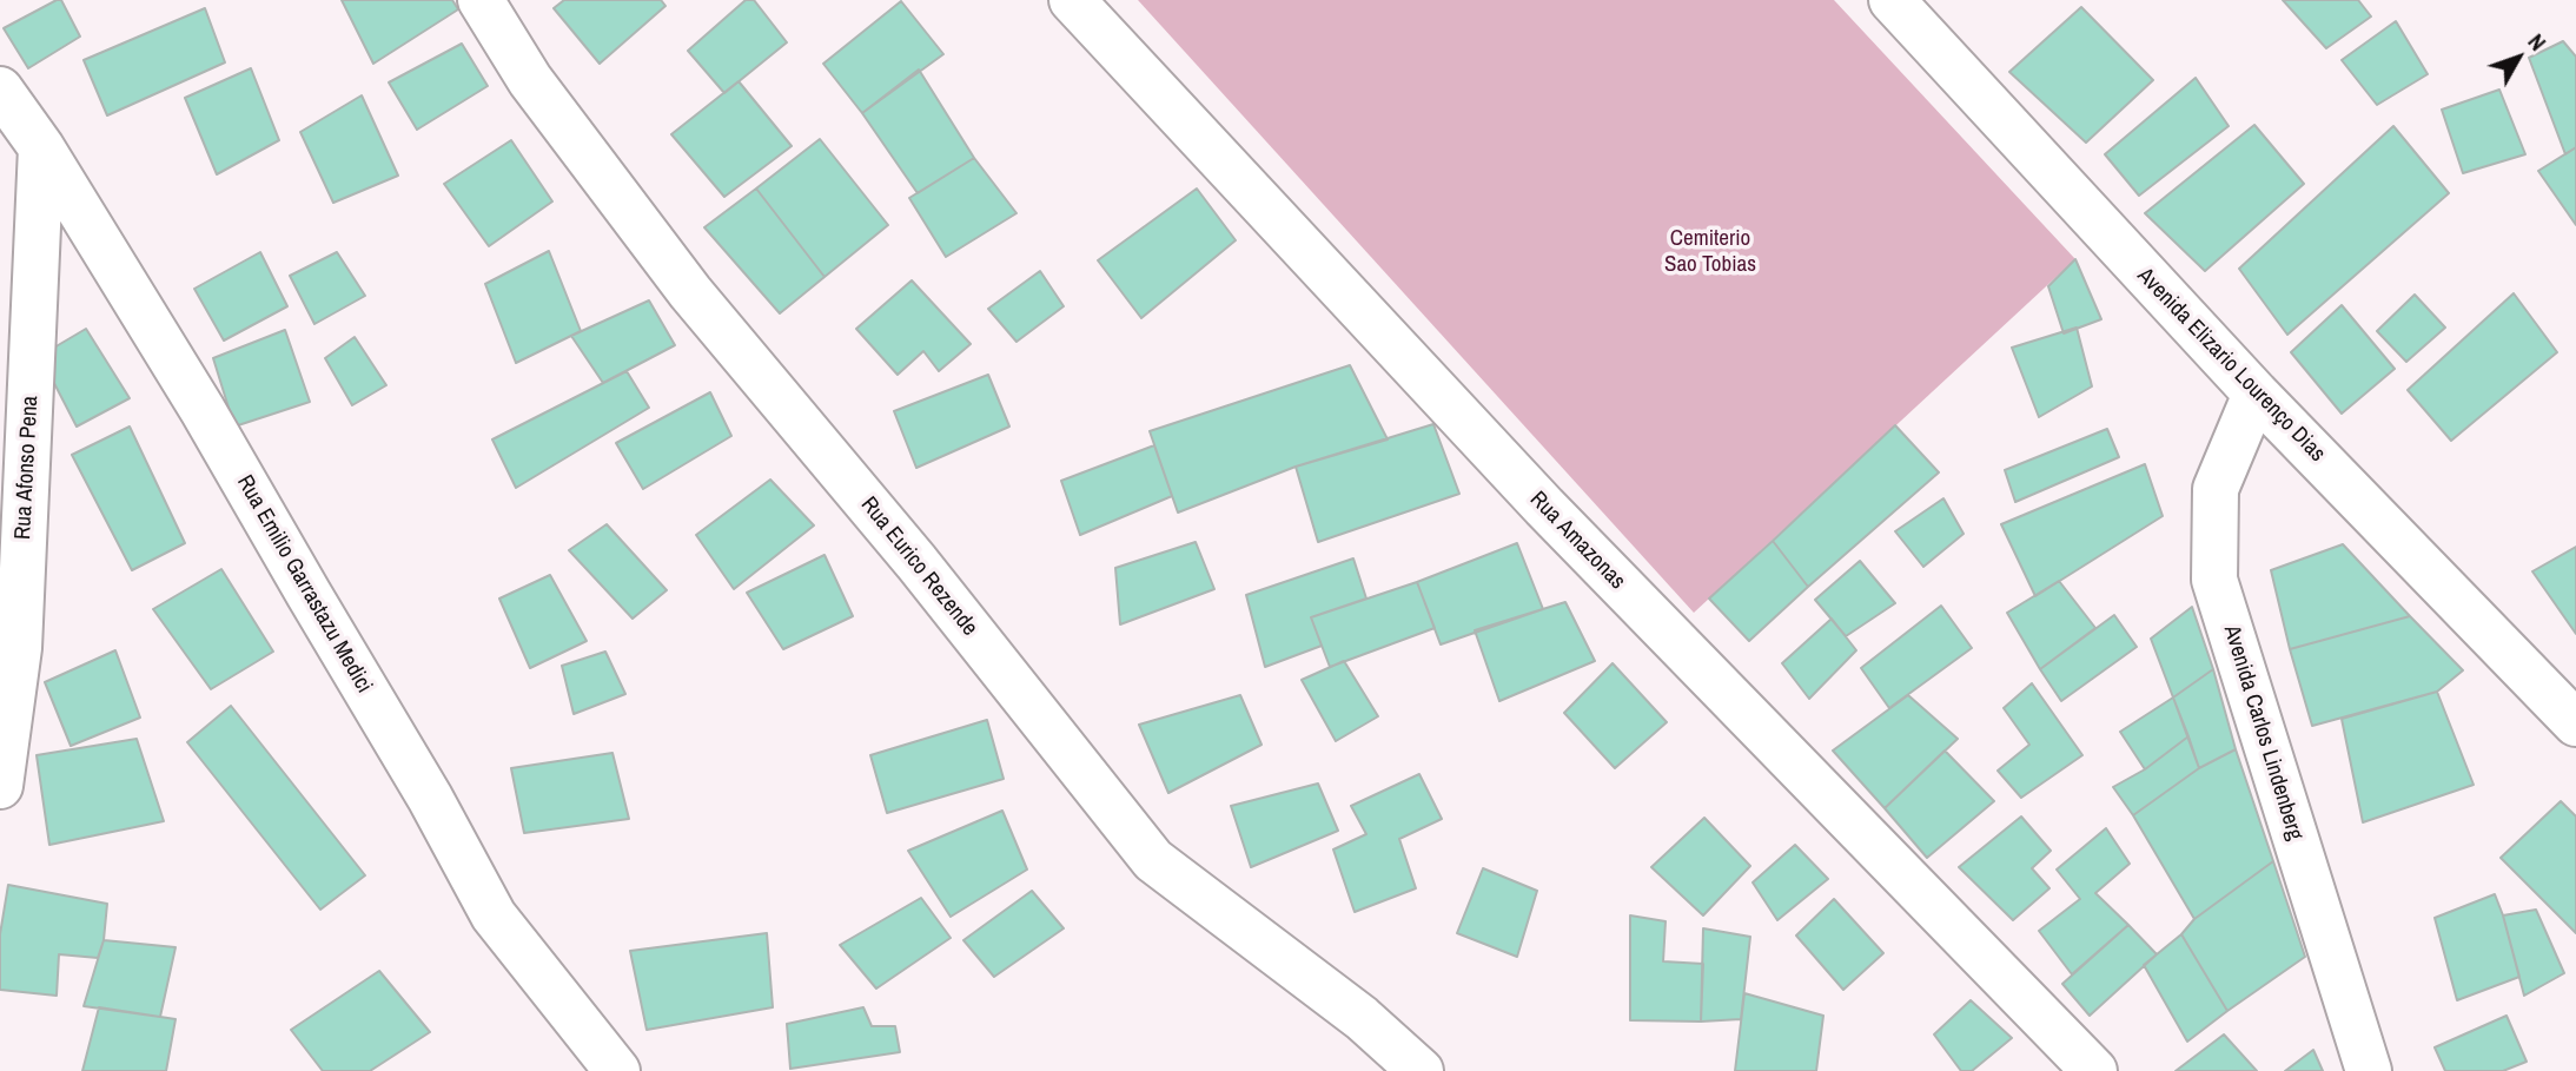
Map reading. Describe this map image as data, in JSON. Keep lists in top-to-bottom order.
{
  "streets": {
    "street": [
      "Avenida Elizario Lourenço Dias",
      "Rua Afonso Pena",
      "Rua Amazonas",
      "Rua Eurico Rezende",
      "Rua Emilio Garrastazu Medici",
      "Avenida Carlos Lindenberg"
    ]
  },
  "crossings": [
    ["Avenida Elizario Lourenço Dias", "Avenida Carlos Lindenberg"],
    ["Rua Afonso Pena", "Rua Emilio Garrastazu Medici"]
  ],
  "parks": ["Cemiterio Sao Tobias"],
  "north": "top right"
}
